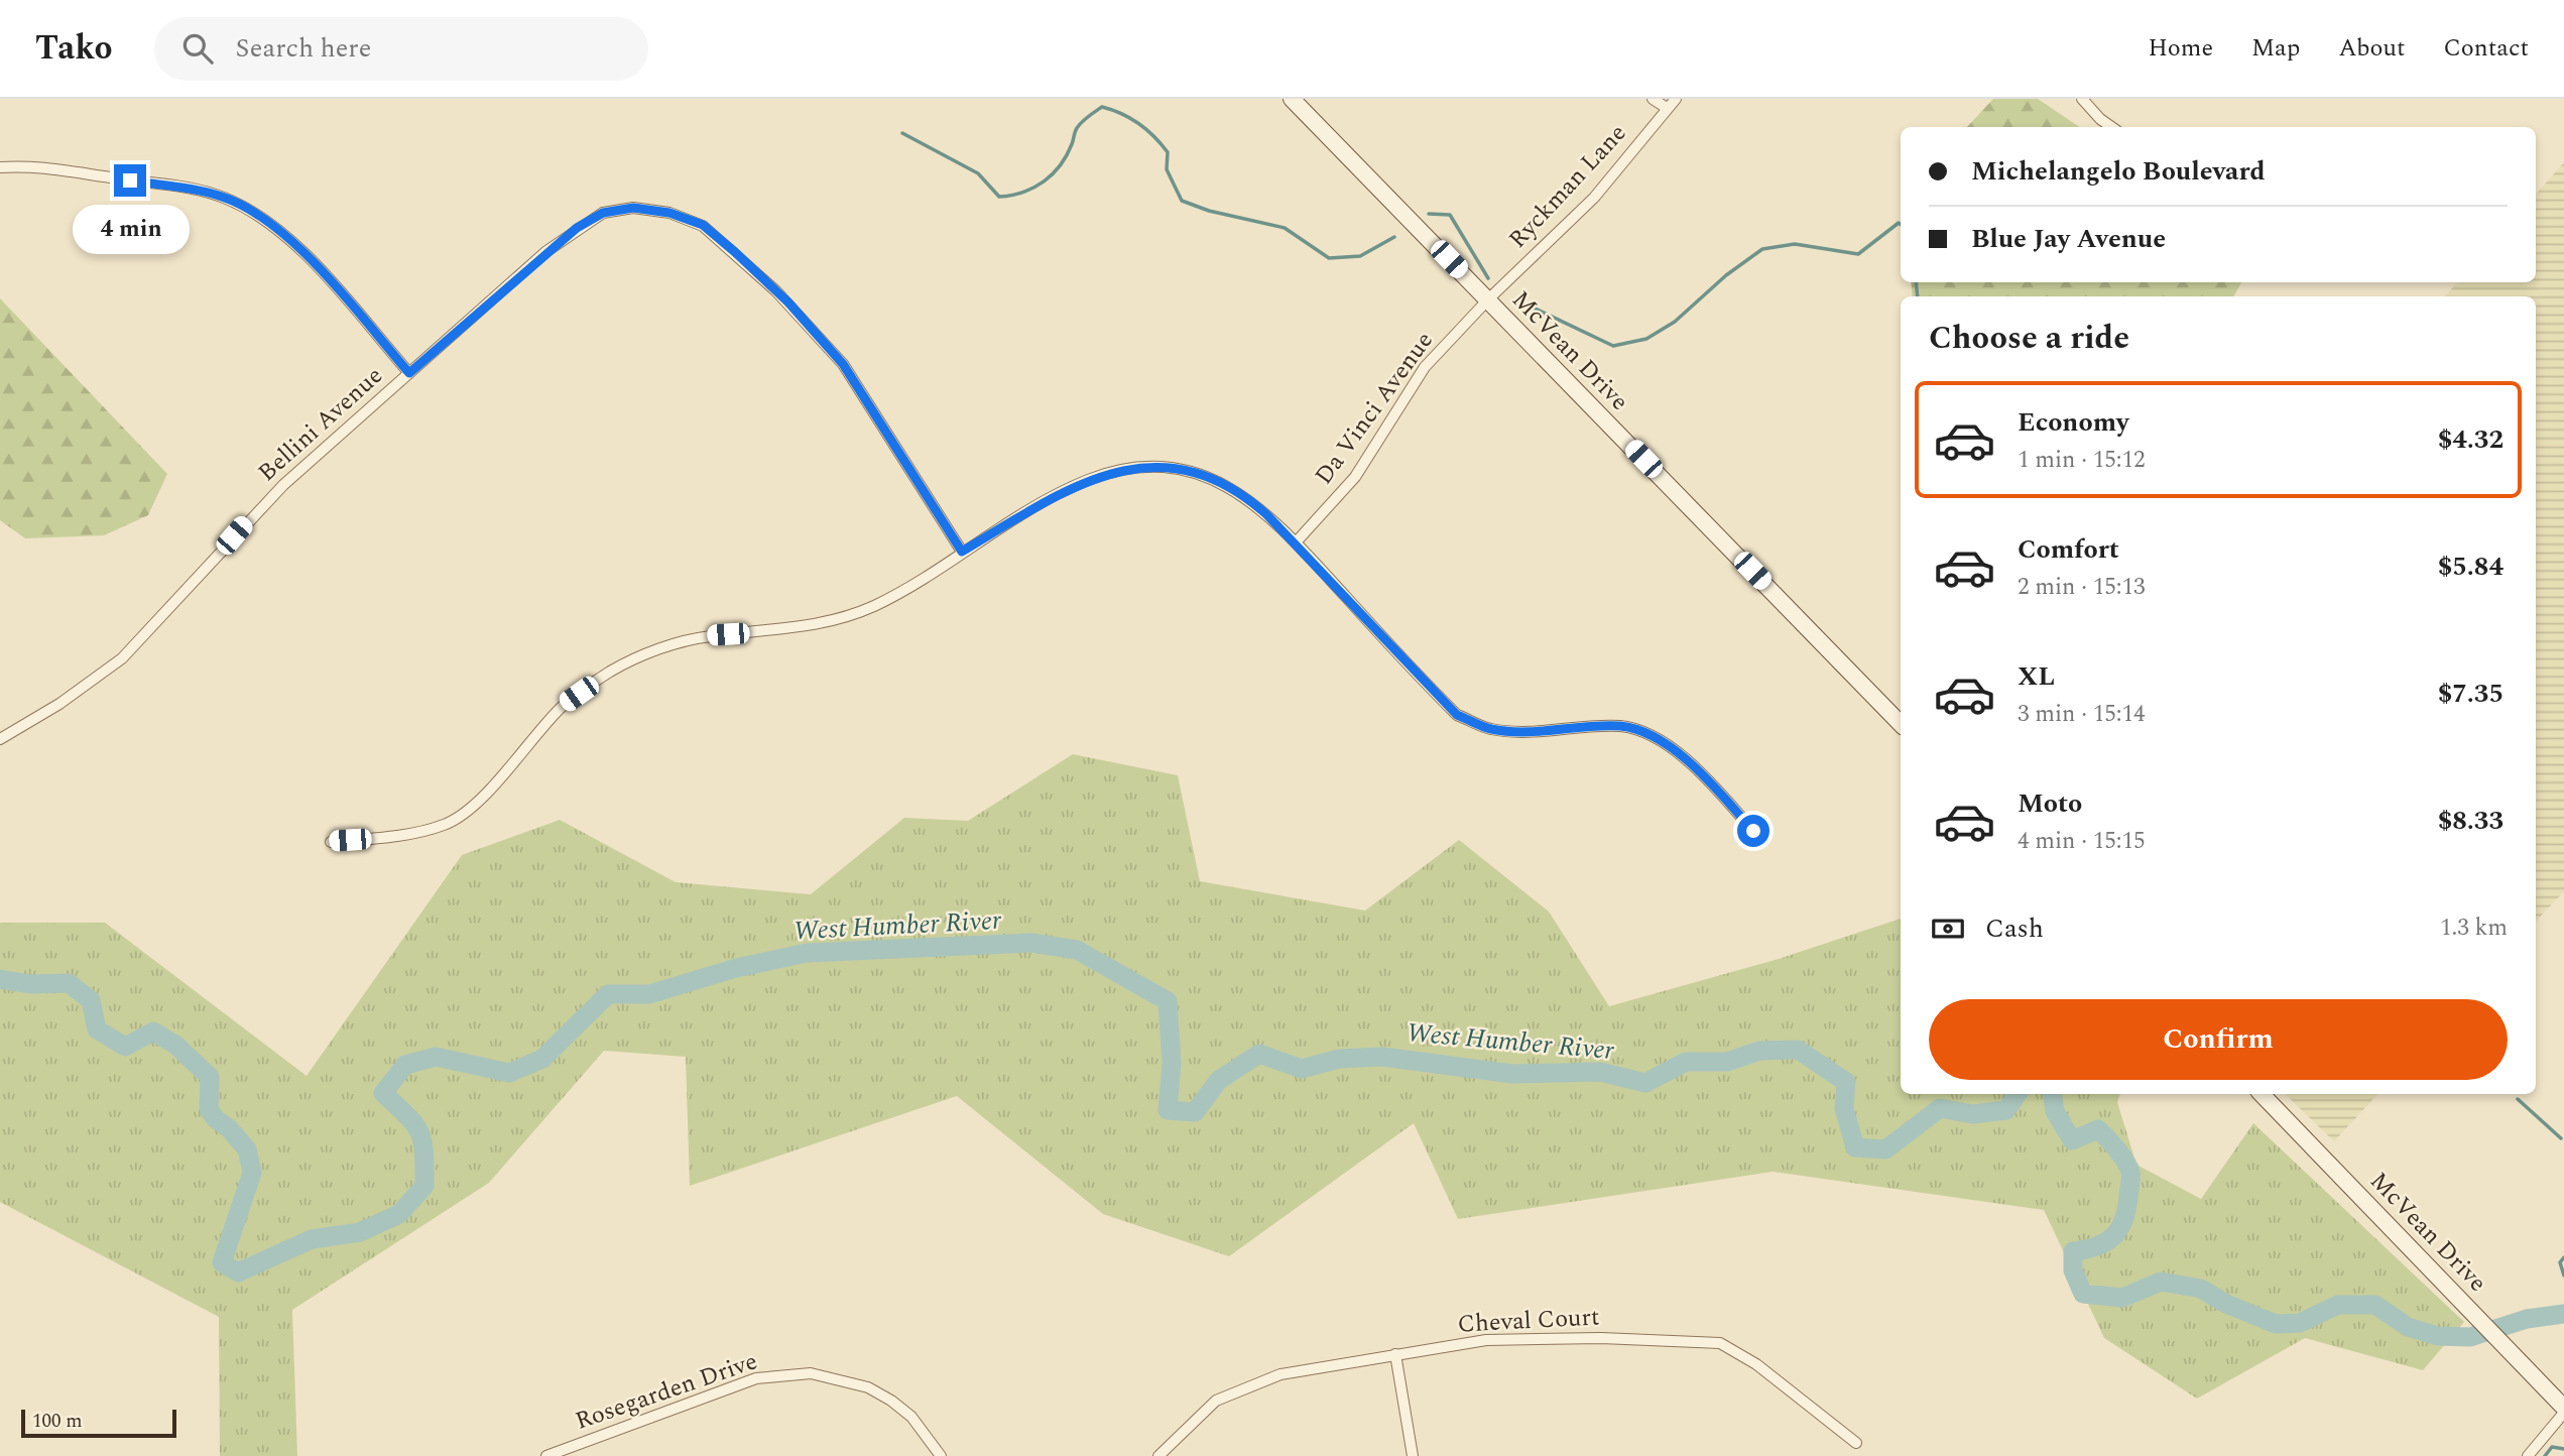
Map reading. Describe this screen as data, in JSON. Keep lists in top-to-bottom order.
{
  "streets": {
    "main road": ["McVean Drive"],
    "street": [
      "Ryckman Lane",
      "Da Vinci Avenue",
      "Bellini Avenue",
      "Cheval Court",
      "Rosegarden Drive"
    ]
  },
  "crossings": [
    ["Ryckman Lane", "McVean Drive"],
    ["Ryckman Lane", "Da Vinci Avenue"],
    ["McVean Drive", "Da Vinci Avenue"]
  ],
  "water": ["West Humber River"],
  "scale_bar": "100 m",
  "page": {
    "header": "Tako",
    "search": "Search here",
    "nav": [
      "Home",
      "Map",
      "About",
      "Contact"
    ],
    "banner": ["Michelangelo Boulevard", "Blue Jay Avenue"],
    "bubble": "4 min",
    "heading": "Choose a ride",
    "list": [
      {
        "name": "Economy",
        "note": "1 min · 15:12",
        "value": "$4.32"
      },
      {
        "name": "Comfort",
        "note": "2 min · 15:13",
        "value": "$5.84"
      },
      {
        "name": "XL",
        "note": "3 min · 15:14",
        "value": "$7.35"
      },
      {
        "name": "Moto",
        "note": "4 min · 15:15",
        "value": "$8.33"
      }
    ],
    "pay": ["Cash", "1.3 km"],
    "buttons": "Confirm",
    "scale": "100 m"
  }
}
